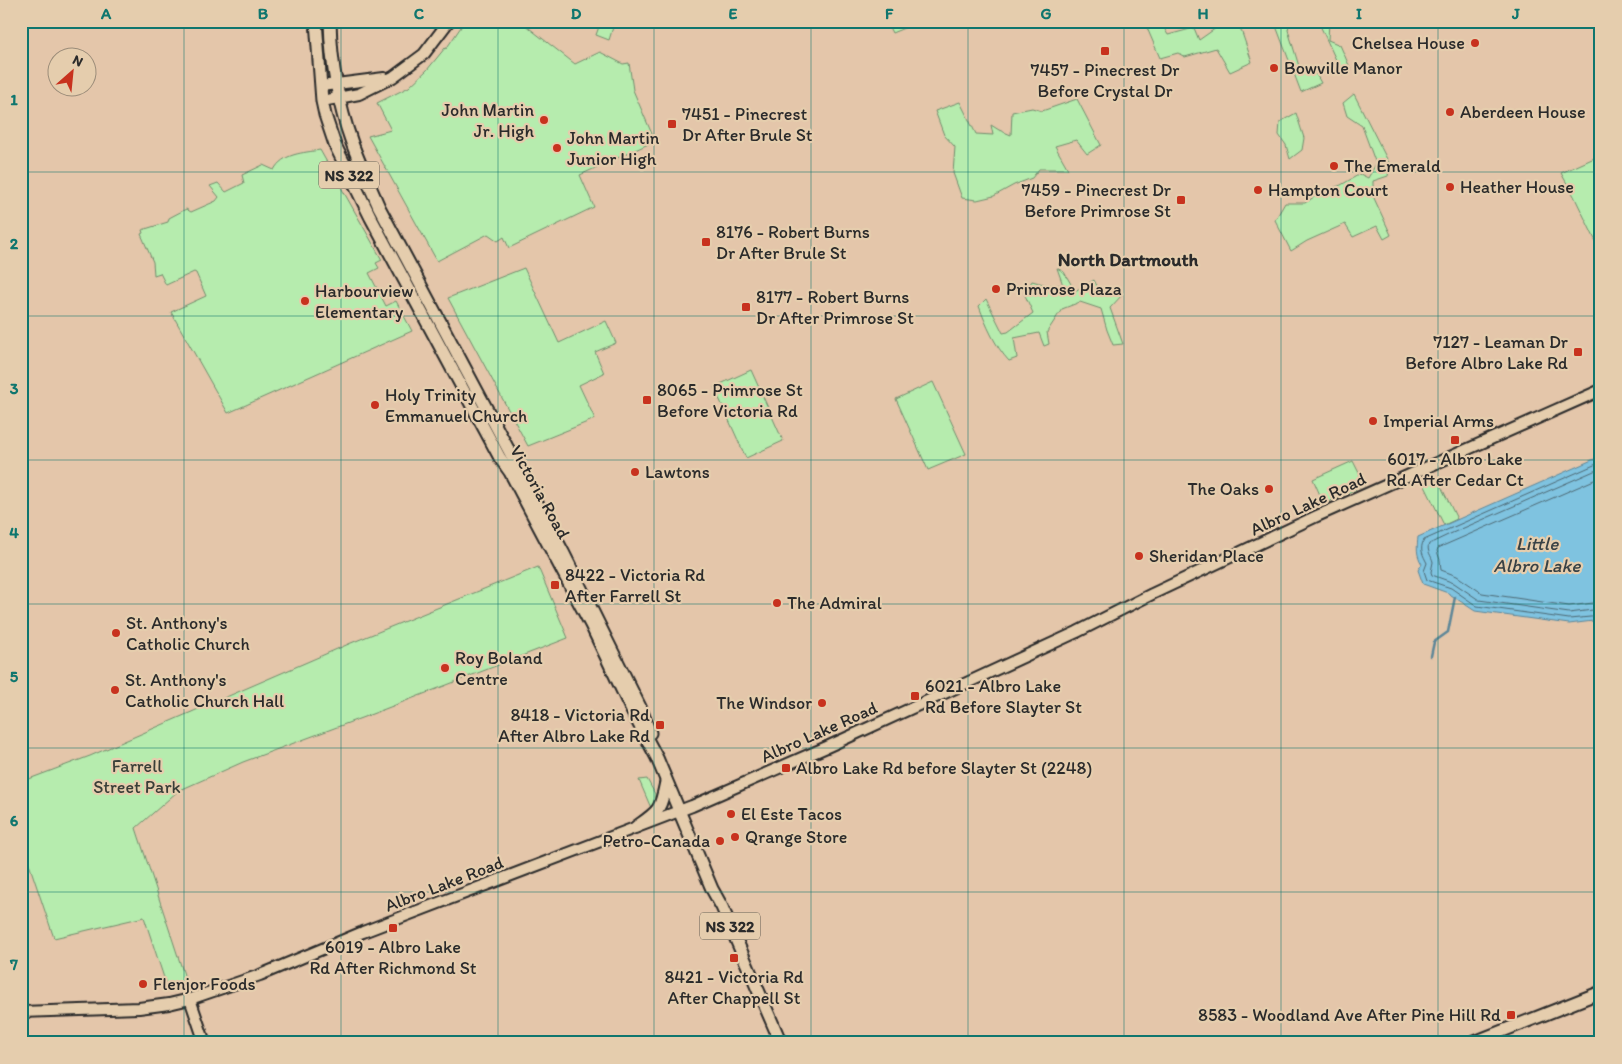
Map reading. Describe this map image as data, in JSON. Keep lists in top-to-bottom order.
{
  "streets": {
    "main road": ["NS 322", "Victoria Road"],
    "street": ["Albro Lake Road"]
  },
  "crossings": [
    ["Victoria Road", "Albro Lake Road"]
  ],
  "districts": ["North Dartmouth"],
  "water": ["Little Albro Lake"],
  "parks": ["Farrell Street Park"],
  "places": {
    "other": [
      "Chelsea House",
      "Bowville Manor",
      "Aberdeen House",
      "John Martin Jr. High",
      "John Martin Junior High",
      "The Emerald",
      "Heather House",
      "Hampton Court",
      "Primrose Plaza",
      "Harbourview Elementary",
      "Holy Trinity Emmanuel Church",
      "Imperial Arms",
      "Lawtons",
      "The Oaks",
      "Sheridan Place",
      "The Admiral",
      "St. Anthony's Catholic Church",
      "Roy Boland Centre",
      "St. Anthony's Catholic Church Hall",
      "The Windsor",
      "El Este Tacos",
      "Qrange Store",
      "Petro-Canada",
      "Flenjor Foods"
    ],
    "transit": [
      "7457 - Pinecrest Dr Before Crystal Dr",
      "7451 - Pinecrest Dr After Brule St",
      "7459 - Pinecrest Dr Before Primrose St",
      "8176 - Robert Burns Dr After Brule St",
      "8177 - Robert Burns Dr After Primrose St",
      "7127 - Leaman Dr Before Albro Lake Rd",
      "8065 - Primrose St Before Victoria Rd",
      "6017 - Albro Lake Rd After Cedar Ct",
      "8422 - Victoria Rd After Farrell St",
      "6021 - Albro Lake Rd Before Slayter St",
      "8418 - Victoria Rd After Albro Lake Rd",
      "Albro Lake Rd before Slayter St (2248)",
      "6019 - Albro Lake Rd After Richmond St",
      "8421 - Victoria Rd After Chappell St",
      "8583 - Woodland Ave After Pine Hill Rd"
    ]
  },
  "north": "top right",
  "grid": {
    "columns": [
      "A",
      "B",
      "C",
      "D",
      "E",
      "F",
      "G",
      "H",
      "I",
      "J"
    ],
    "rows": [
      "1",
      "2",
      "3",
      "4",
      "5",
      "6",
      "7"
    ]
  }
}
